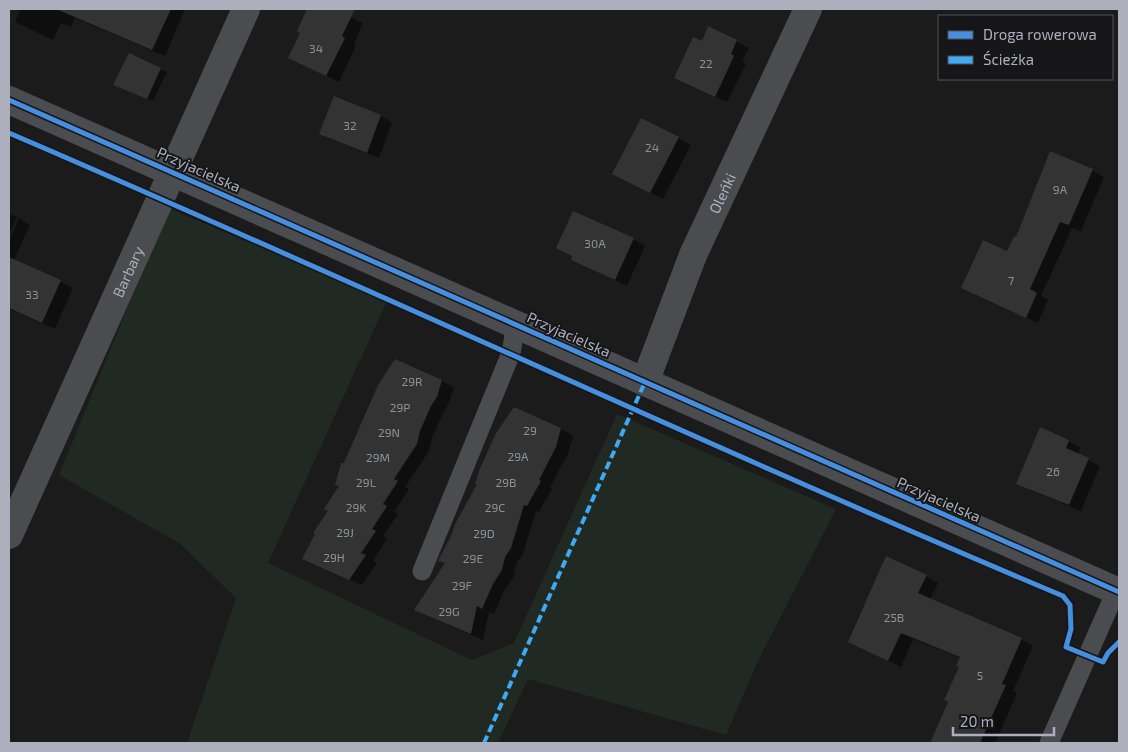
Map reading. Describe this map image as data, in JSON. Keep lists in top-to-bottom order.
{
  "streets": {
    "street": ["Przyjacielska", "Oleńki", "Barbary"]
  },
  "crossings": [
    ["Przyjacielska", "Oleńki"],
    ["Przyjacielska", "Barbary"]
  ],
  "house_numbers": [
    "34",
    "22",
    "32",
    "24",
    "9A",
    "30A",
    "7",
    "33",
    "29R",
    "29P",
    "29",
    "29N",
    "29A",
    "29M",
    "26",
    "29L",
    "29B",
    "29K",
    "29C",
    "29J",
    "29D",
    "29H",
    "29E",
    "29F",
    "29G",
    "25B",
    "5"
  ],
  "legend": ["Droga rowerowa", "Ścieżka"],
  "scale_bar": "20 m"
}
